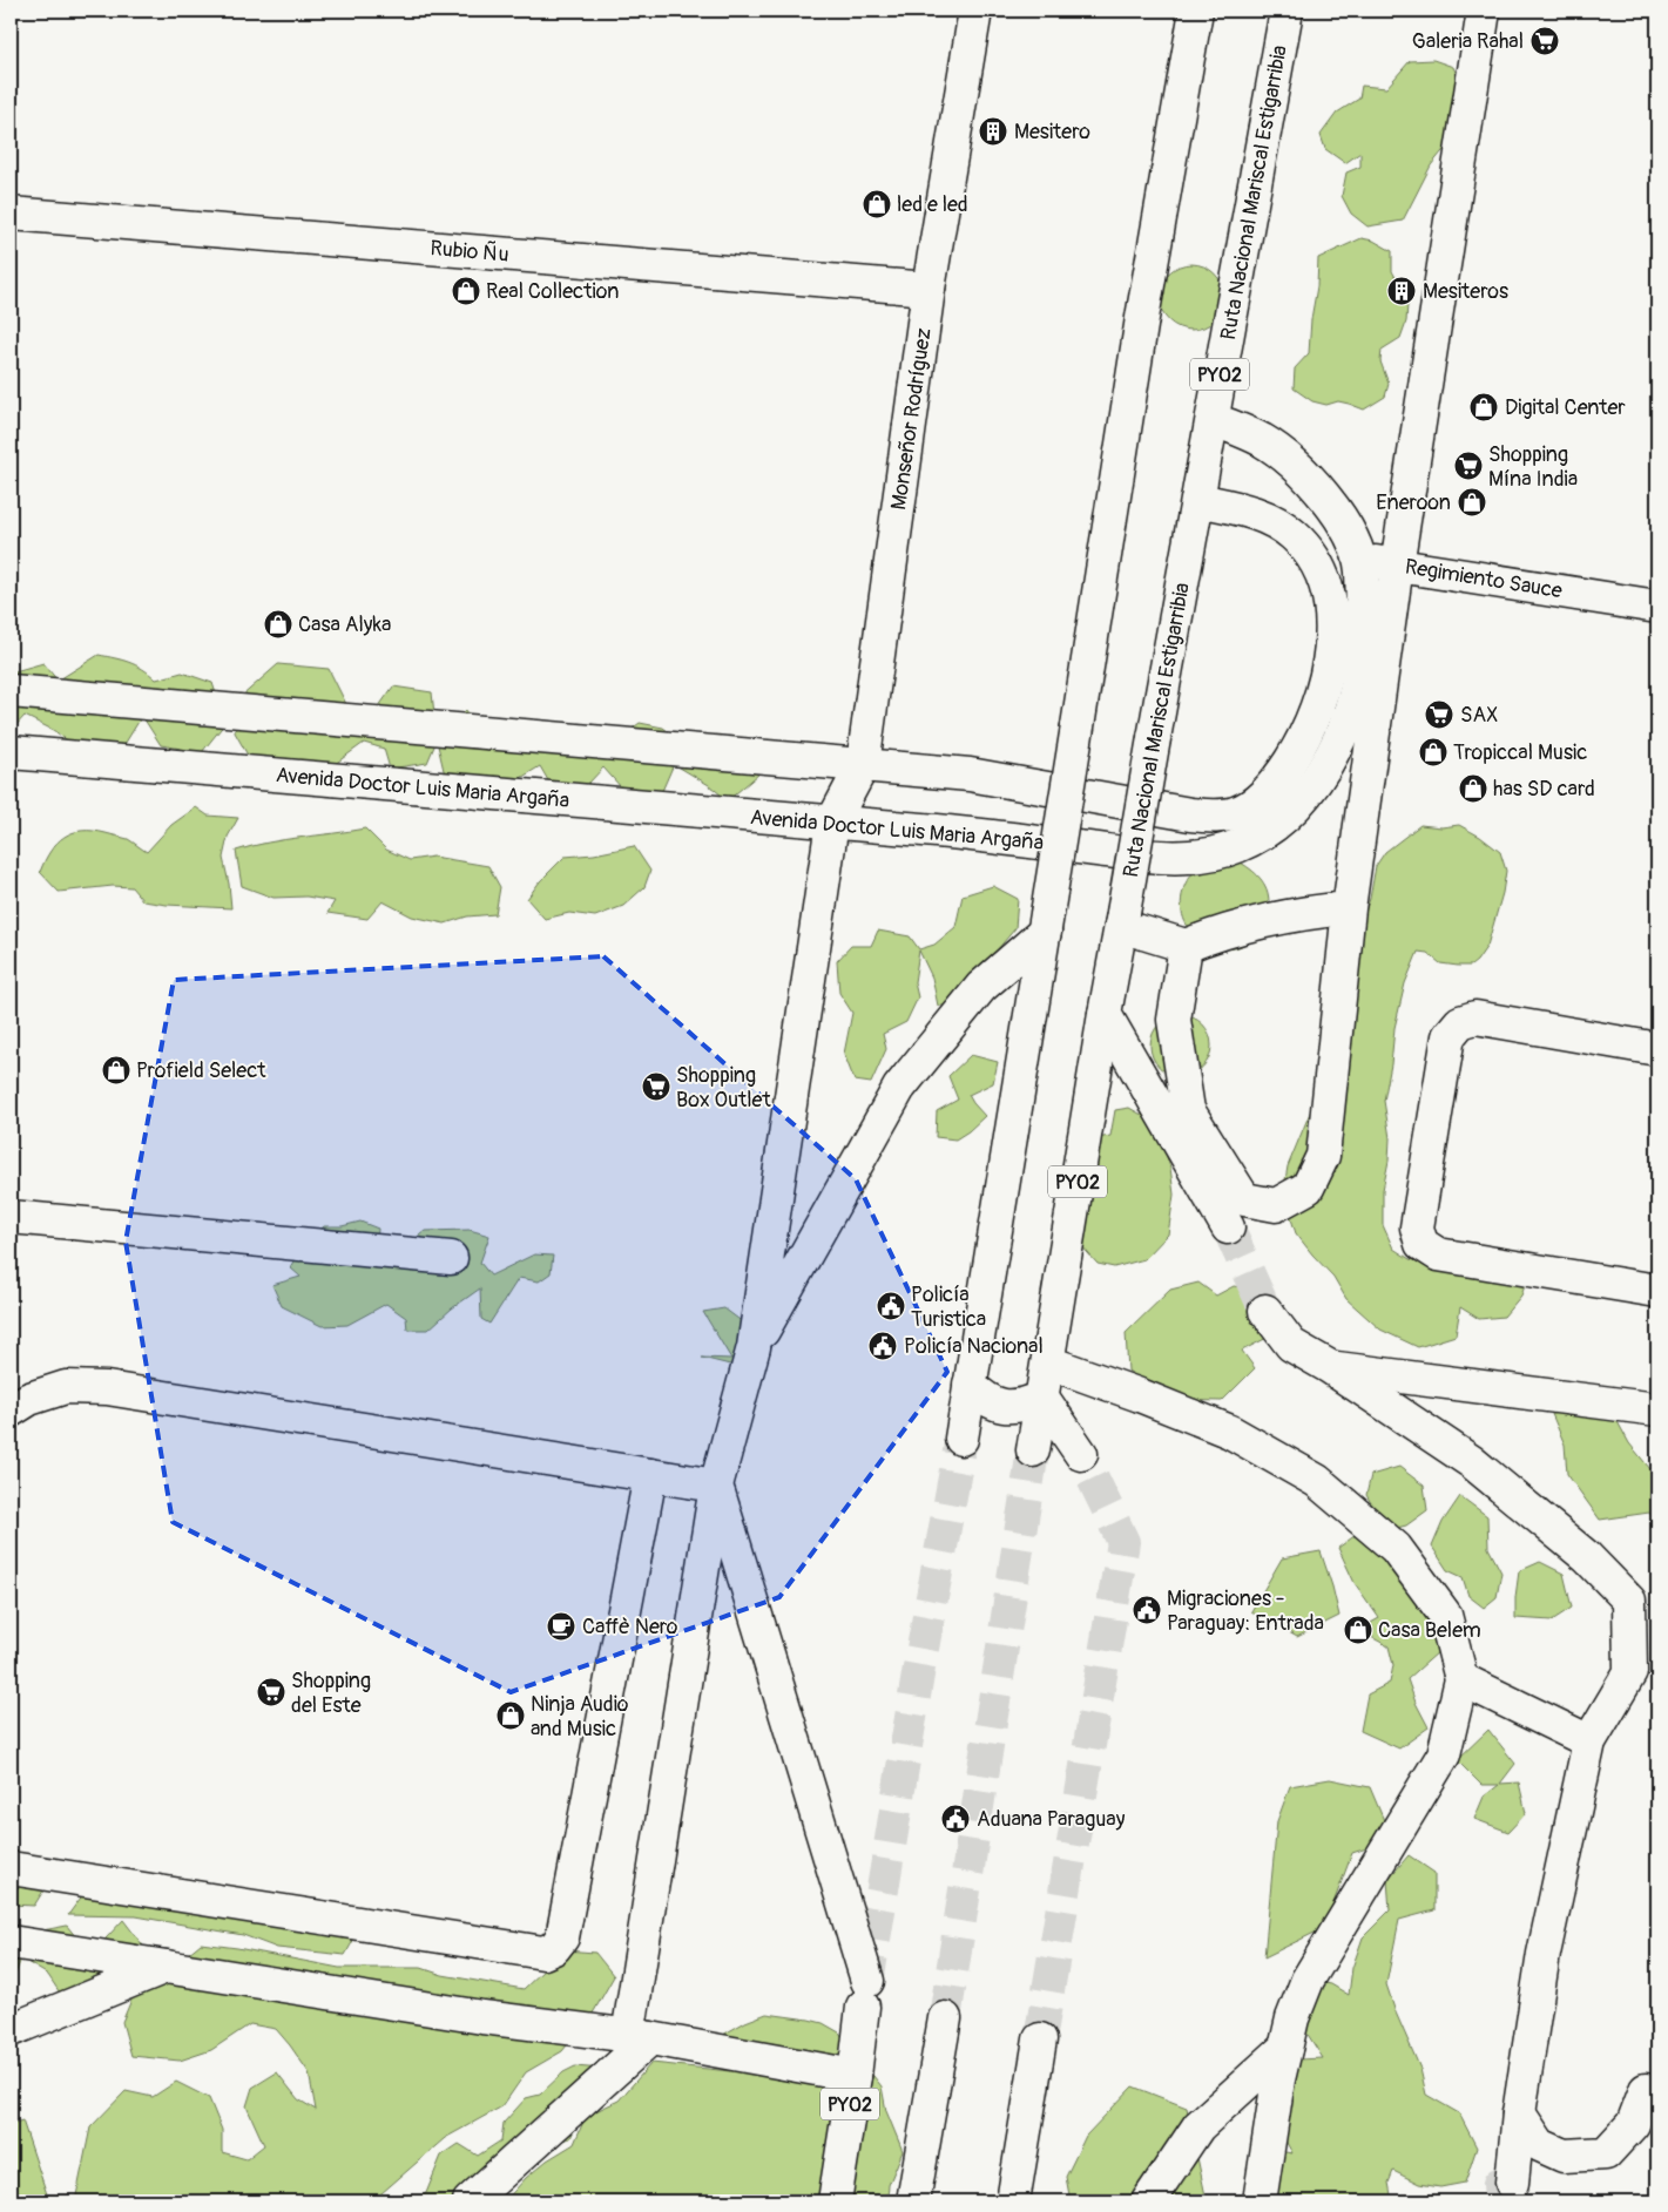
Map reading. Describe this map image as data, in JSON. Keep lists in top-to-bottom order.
{
  "streets": {
    "main road": [
      "Ruta Nacional Mariscal Estigarribia",
      "Rubio Ñu",
      "PY02",
      "Monseñor Rodríguez",
      "Regimiento Sauce",
      "Avenida Doctor Luis Maria Argaña"
    ]
  },
  "crossings": [
    ["Ruta Nacional Mariscal Estigarribia", "Avenida Doctor Luis Maria Argaña"],
    ["Rubio Ñu", "Monseñor Rodríguez"],
    ["Monseñor Rodríguez", "Avenida Doctor Luis Maria Argaña"],
    ["Regimiento Sauce", "Avenida Doctor Luis Maria Argaña"]
  ],
  "places": {
    "supermarket": [
      "Galeria Rahal",
      "Shopping Mína India",
      "SAX",
      "Shopping Box Outlet",
      "Shopping del Este"
    ],
    "building": ["Mesitero", "Mesiteros"],
    "shop": [
      "led e led",
      "Real Collection",
      "Digital Center",
      "Eneroon",
      "Casa Alyka",
      "Tropiccal Music",
      "has SD card",
      "Profield Select",
      "Casa Belem",
      "Ninja Audio and Music"
    ],
    "public building": [
      "Policía Turistica",
      "Policía Nacional",
      "Migraciones - Paraguay: Entrada",
      "Aduana Paraguay"
    ],
    "cafe": ["Caffè Nero"]
  }
}
